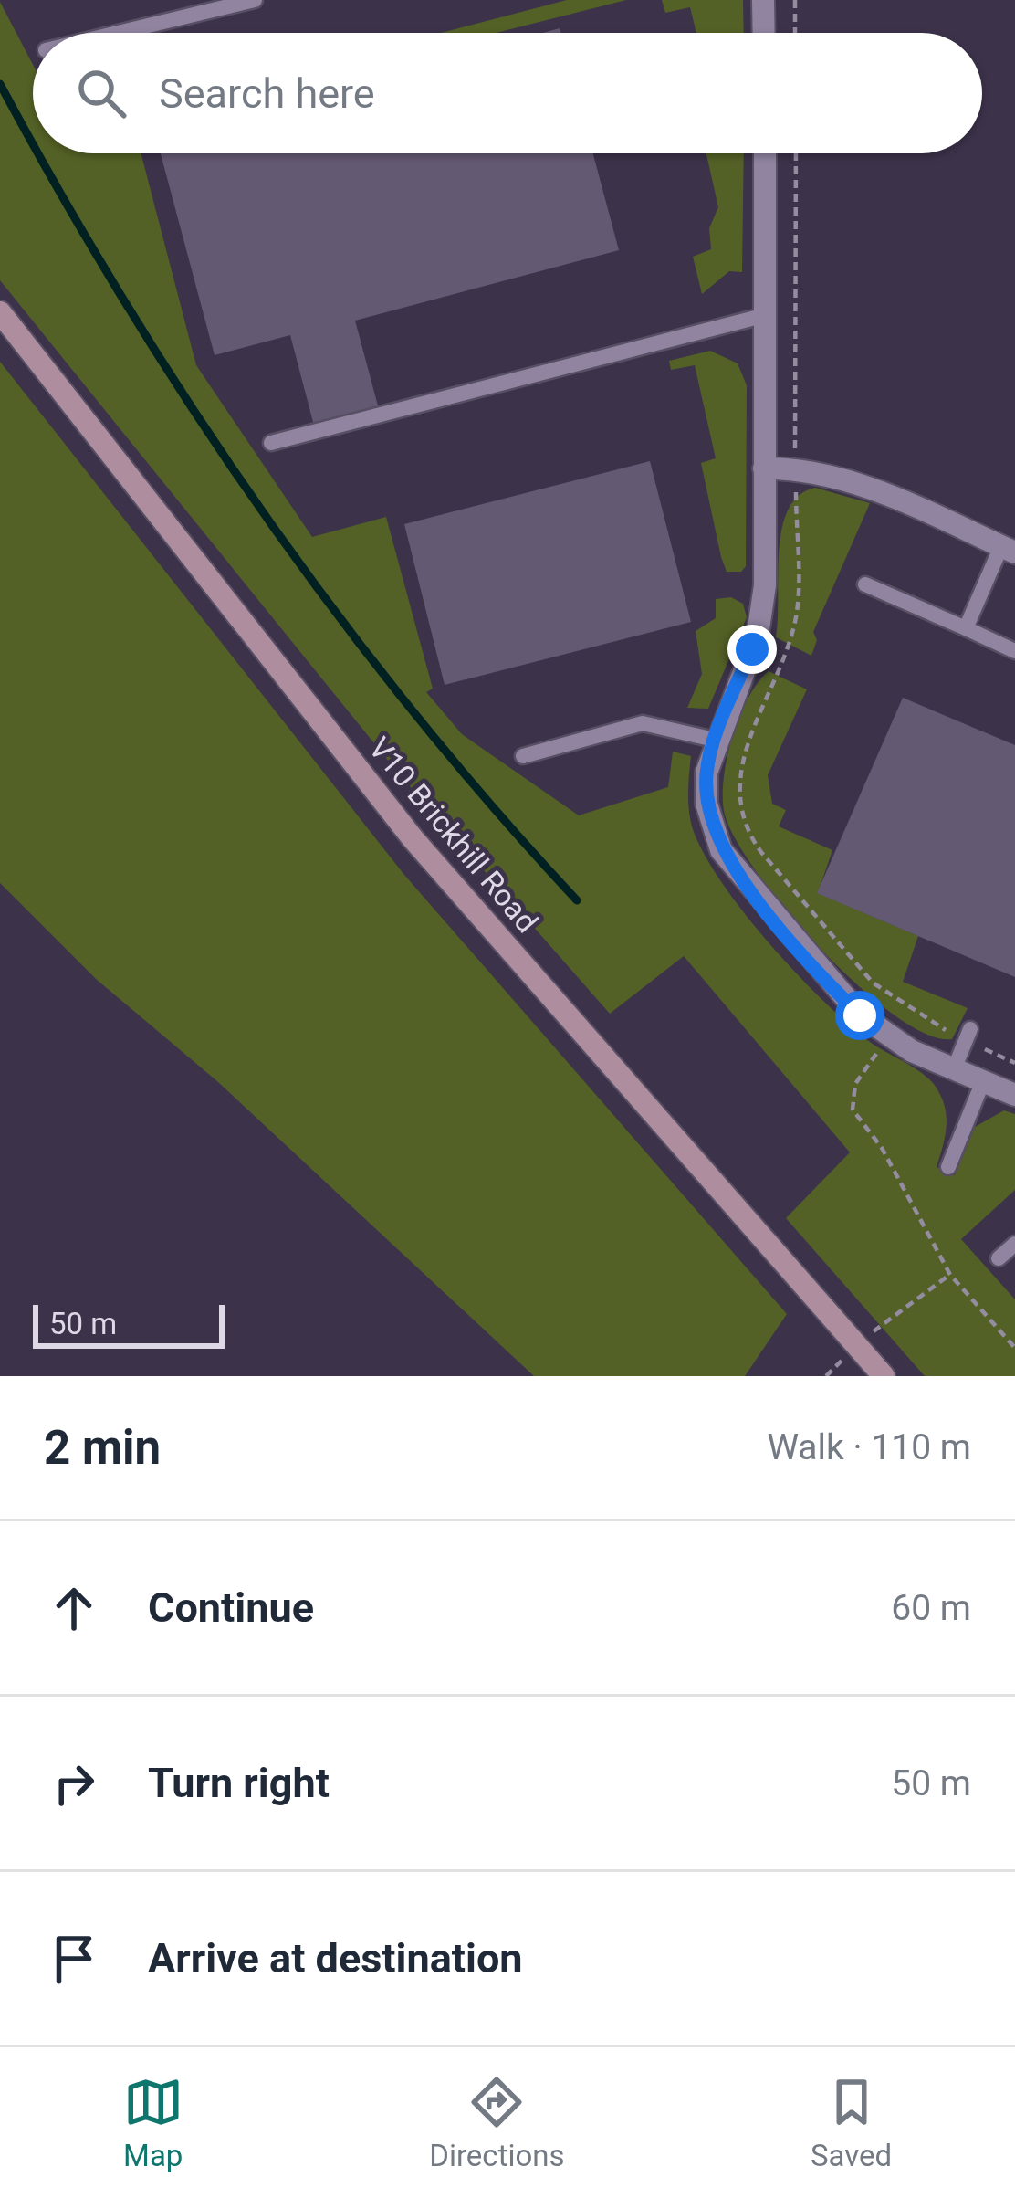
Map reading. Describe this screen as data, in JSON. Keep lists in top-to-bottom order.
{
  "streets": {
    "street": ["V10 Brickhill Road"]
  },
  "scale_bar": "50 m",
  "page": {
    "search": "Search here",
    "scale": "50 m",
    "heading": ["2 min", "Walk · 110 m"],
    "list": [
      ["Continue", "60 m"],
      ["Turn right", "50 m"],
      "Arrive at destination"
    ],
    "nav": ["Map", "Directions", "Saved"]
  }
}
